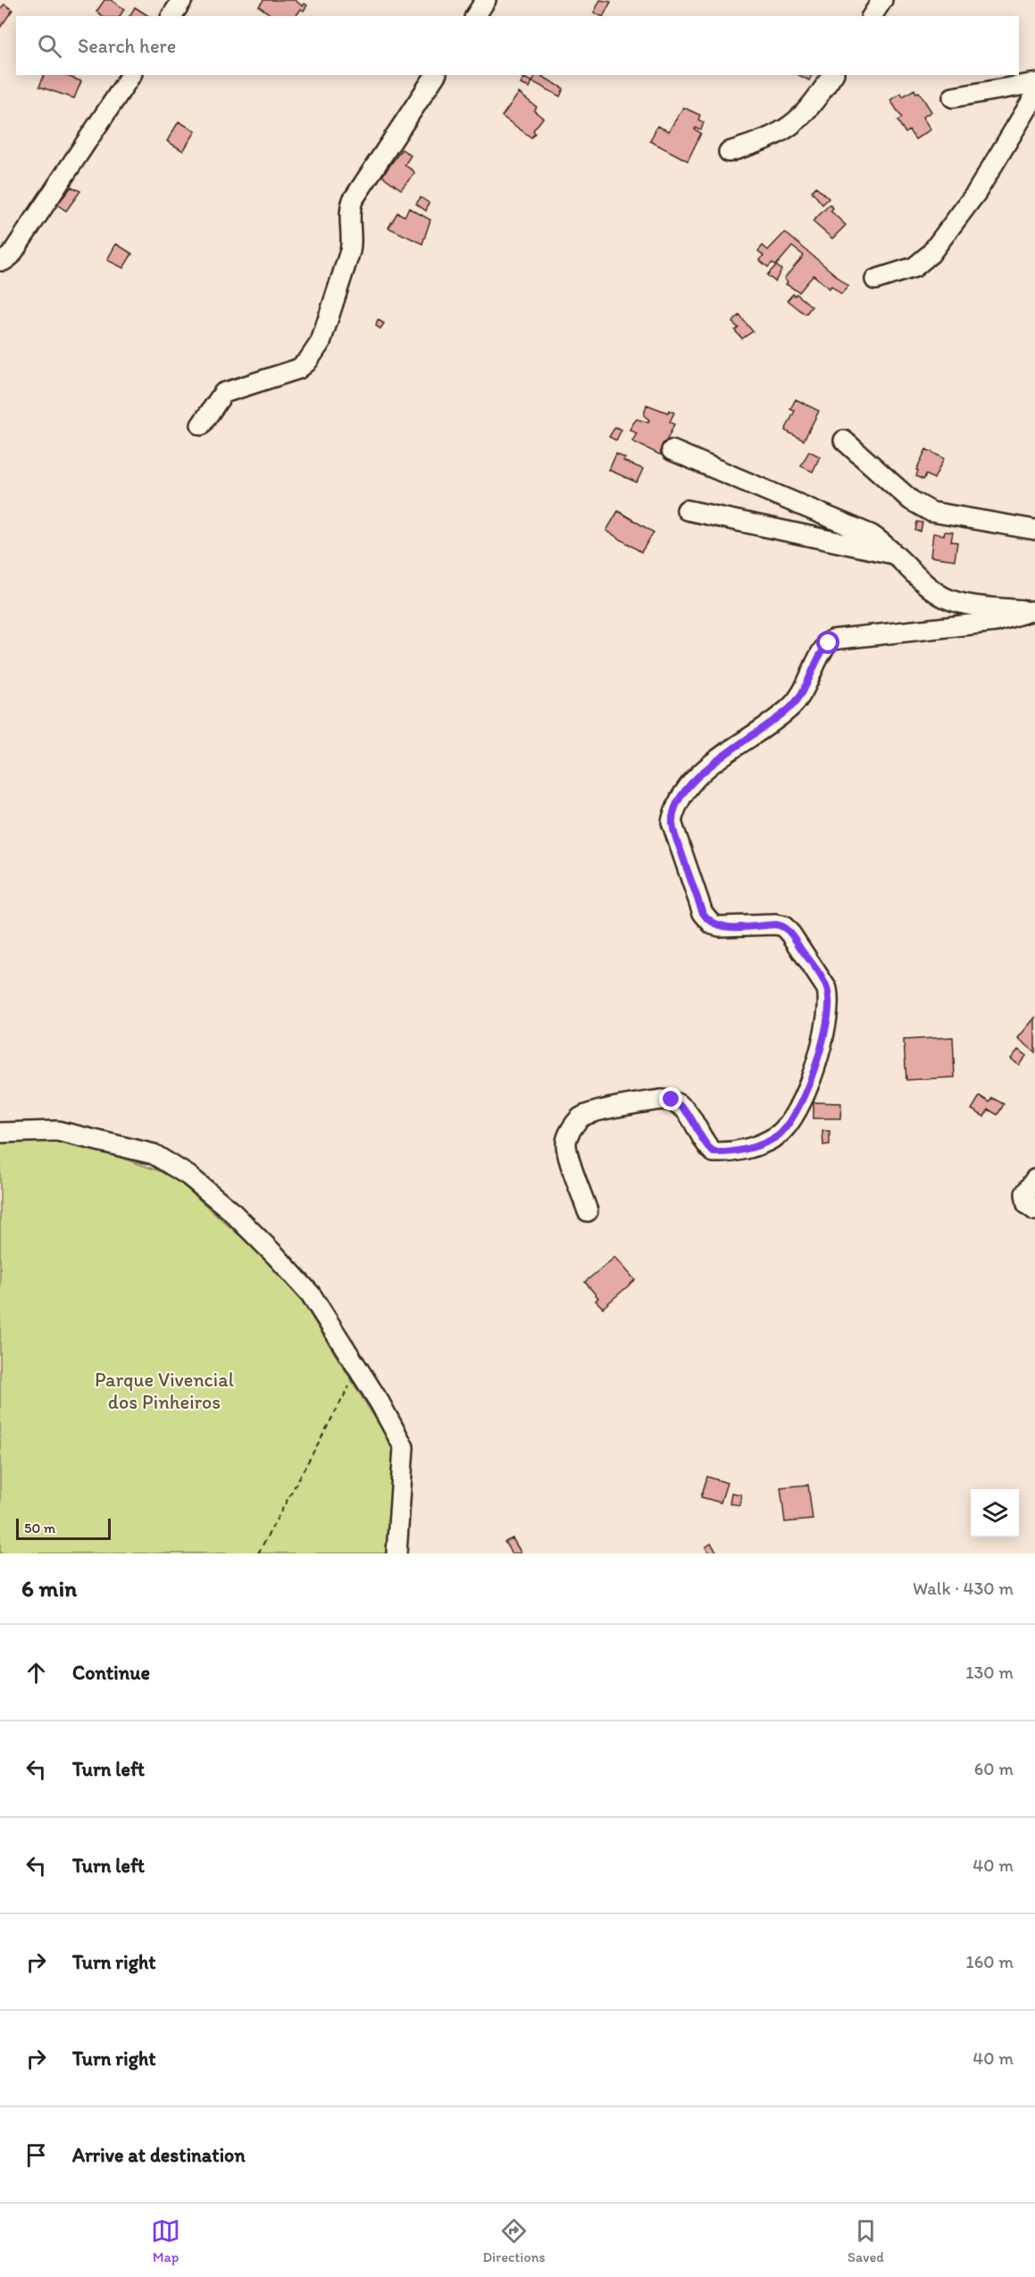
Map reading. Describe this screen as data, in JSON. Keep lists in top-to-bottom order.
{
  "parks": ["Parque Vivencial dos Pinheiros"],
  "scale_bar": "50 m",
  "page": {
    "search": "Search here",
    "scale": "50 m",
    "heading": ["6 min", "Walk · 430 m"],
    "list": [
      ["Continue", "130 m"],
      ["Turn left", "60 m"],
      ["Turn left", "40 m"],
      ["Turn right", "160 m"],
      ["Turn right", "40 m"],
      "Arrive at destination"
    ],
    "nav": ["Map", "Directions", "Saved"]
  }
}
